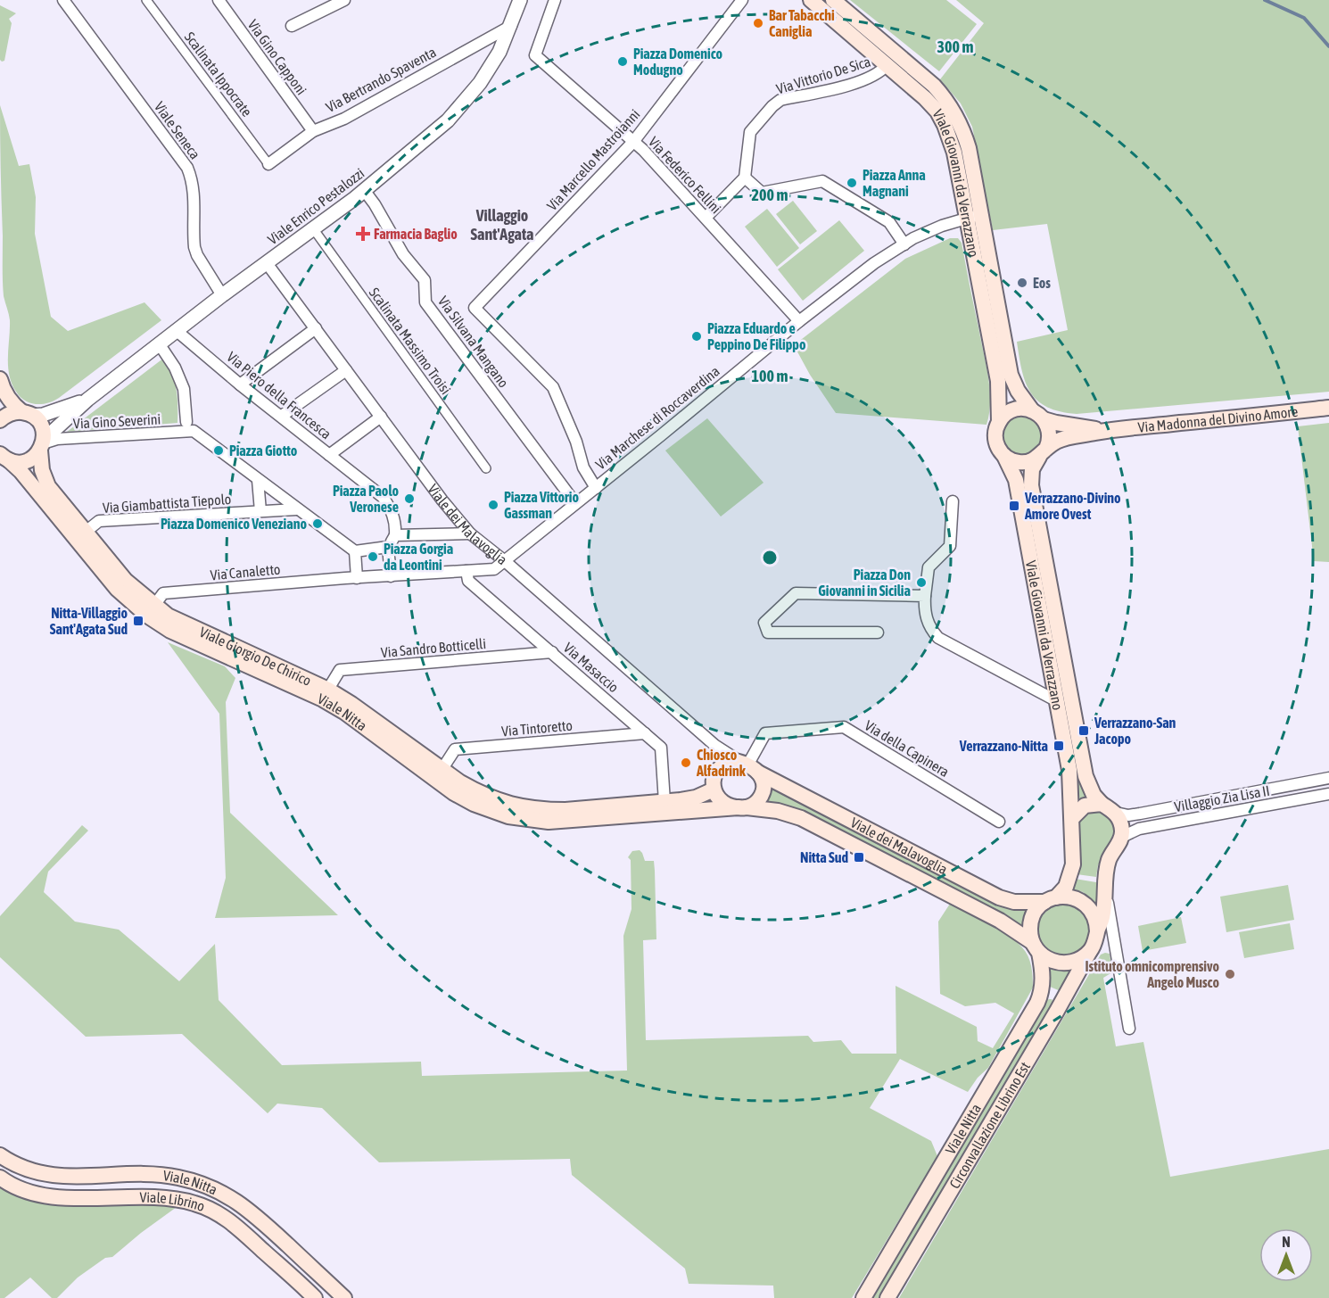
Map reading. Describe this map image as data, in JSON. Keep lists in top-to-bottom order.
{
  "streets": {
    "main road": [
      "Viale Giovanni da Verrazzano",
      "Via Madonna del Divino Amore",
      "Viale dei Malavoglia",
      "Viale Nitta",
      "Circonvallazione Librino Est",
      "Viale Librino"
    ],
    "street": [
      "Via Gino Capponi",
      "Scalinata Ippocrate",
      "Via Vittorio De Sica",
      "Via Bertrando Spaventa",
      "Viale Seneca",
      "Via Marcello Mastroianni",
      "Via Federico Fellini",
      "Viale Enrico Pestalozzi",
      "Scalinata Massimo Troisi",
      "Via Silvana Mangano",
      "Via Piero della Francesca",
      "Via Marchese di Roccaverdina",
      "Via Gino Severini",
      "Via Giambattista Tiepolo",
      "Via Canaletto",
      "Via Sandro Botticelli",
      "Via Masaccio",
      "Via Tintoretto",
      "Via della Capinera",
      "Villaggio Zia Lisa II"
    ]
  },
  "crossings": [
    ["Via Gino Capponi", "Via Bertrando Spaventa"],
    ["Scalinata Ippocrate", "Via Bertrando Spaventa"],
    ["Via Vittorio De Sica", "Viale Giovanni da Verrazzano"],
    ["Via Bertrando Spaventa", "Viale Enrico Pestalozzi"],
    ["Viale Seneca", "Viale Enrico Pestalozzi"],
    ["Via Marcello Mastroianni", "Via Federico Fellini"],
    ["Via Marcello Mastroianni", "Via Marchese di Roccaverdina"],
    ["Via Federico Fellini", "Via Marchese di Roccaverdina"],
    ["Viale Giovanni da Verrazzano", "Via Marchese di Roccaverdina"],
    ["Viale Giovanni da Verrazzano", "Viale dei Malavoglia"],
    ["Viale Giovanni da Verrazzano", "Viale Nitta"],
    ["Viale Giovanni da Verrazzano", "Circonvallazione Librino Est"],
    ["Viale Enrico Pestalozzi", "Scalinata Massimo Troisi"],
    ["Viale Enrico Pestalozzi", "Via Silvana Mangano"],
    ["Viale Enrico Pestalozzi", "Via Piero della Francesca"],
    ["Viale Enrico Pestalozzi", "Viale dei Malavoglia"],
    ["Via Silvana Mangano", "Via Marchese di Roccaverdina"],
    ["Via Marchese di Roccaverdina", "Viale dei Malavoglia"],
    ["Via Giambattista Tiepolo", "Viale Nitta"],
    ["Viale dei Malavoglia", "Viale Nitta"],
    ["Viale dei Malavoglia", "Via della Capinera"],
    ["Viale dei Malavoglia", "Circonvallazione Librino Est"],
    ["Via Canaletto", "Via Masaccio"],
    ["Via Canaletto", "Viale Nitta"],
    ["Via Sandro Botticelli", "Via Masaccio"],
    ["Via Sandro Botticelli", "Viale Nitta"],
    ["Via Masaccio", "Via Tintoretto"],
    ["Viale Nitta", "Via Tintoretto"],
    ["Viale Nitta", "Via della Capinera"],
    ["Viale Nitta", "Circonvallazione Librino Est"]
  ],
  "districts": ["Villaggio Sant'Agata"],
  "places": {
    "other": [
      "Bar Tabacchi Caniglia",
      "Piazza Domenico Modugno",
      "Piazza Anna Magnani",
      "Eos",
      "Piazza Eduardo e Peppino De Filippo",
      "Piazza Giotto",
      "Piazza Paolo Veronese",
      "Piazza Vittorio Gassman",
      "Piazza Domenico Veneziano",
      "Piazza Gorgia da Leontini",
      "Piazza Don Giovanni in Sicilia",
      "Chiosco Alfadrink",
      "Istituto omnicomprensivo Angelo Musco"
    ],
    "health": ["Farmacia Baglio"],
    "transit": [
      "Verrazzano-Divino Amore Ovest",
      "Nitta-Villaggio Sant'Agata Sud",
      "Verrazzano-San Jacopo",
      "Verrazzano-Nitta",
      "Nitta Sud"
    ]
  },
  "north": "top",
  "rings": ["300 m", "200 m", "100 m"]
}
